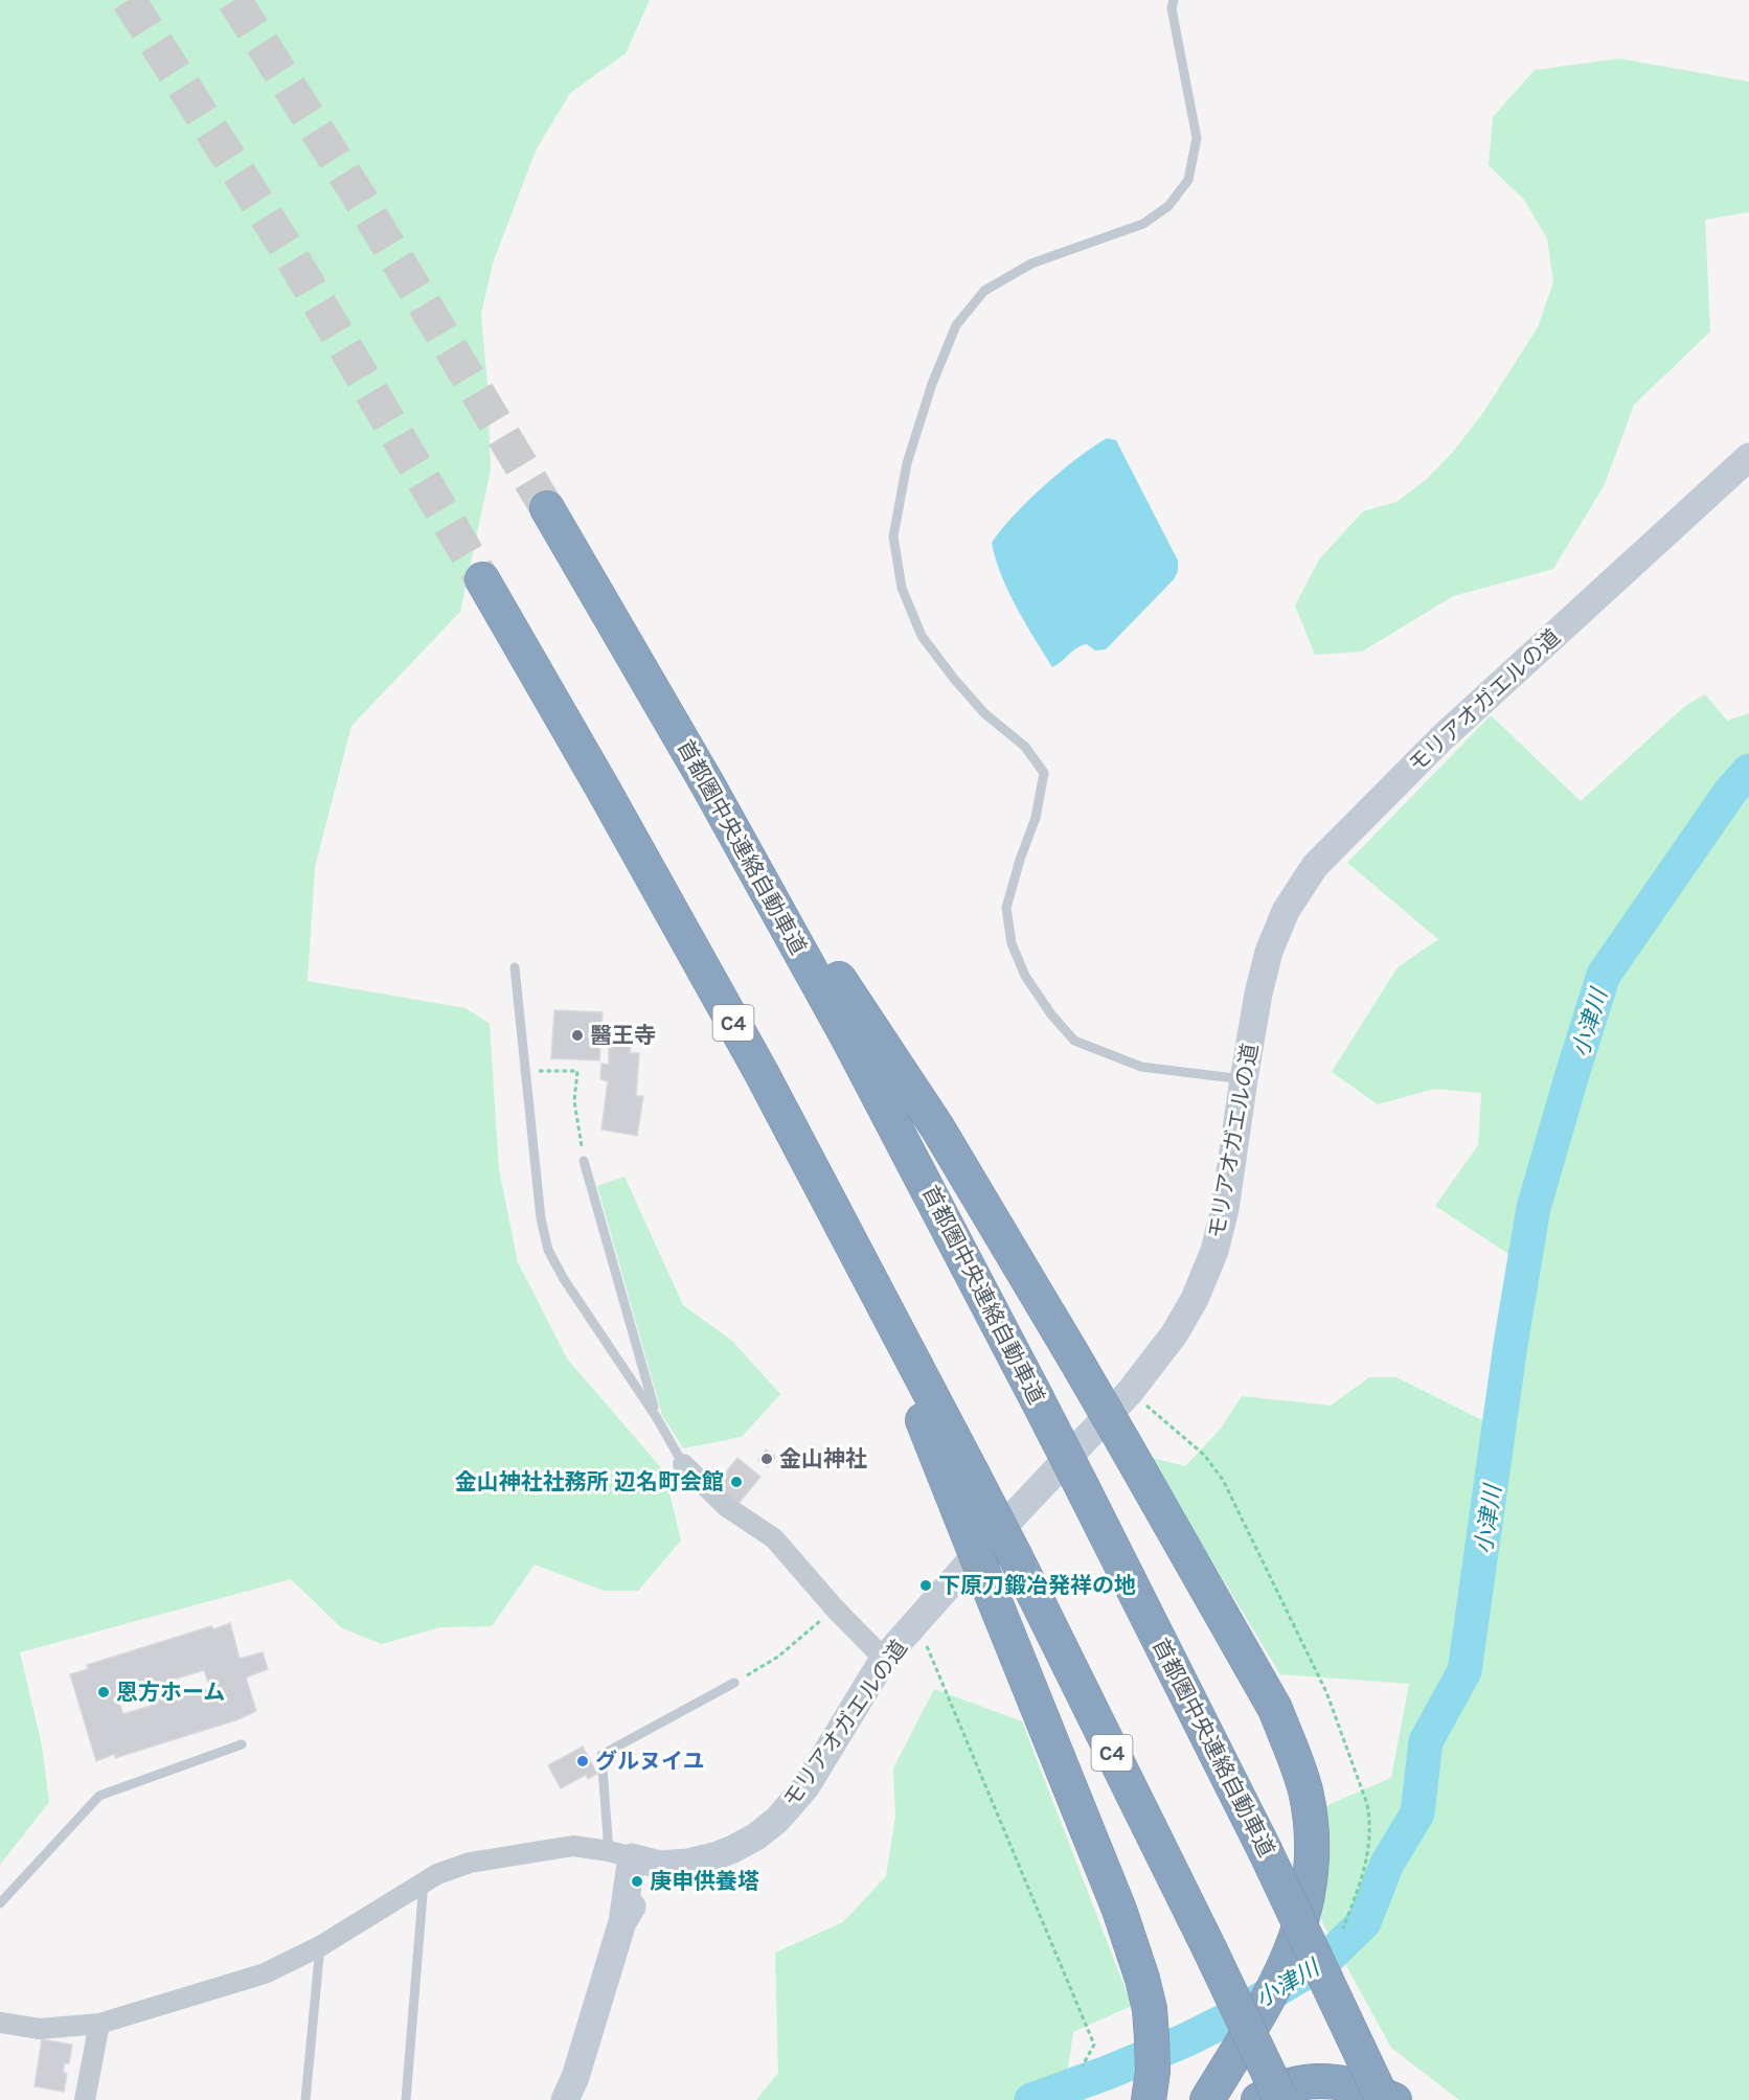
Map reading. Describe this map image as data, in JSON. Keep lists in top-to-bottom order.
{
  "streets": {
    "highway": ["首都圏中央連絡自動車道", "C4"],
    "street": ["モリアオガエルの道"]
  },
  "water": ["小津川"],
  "places": [
    "醫王寺",
    "金山神社",
    "金山神社社務所 辺名町会館",
    "下原刀鍛冶発祥の地",
    "恩方ホーム",
    "グルヌイユ",
    "庚申供養塔"
  ]
}
